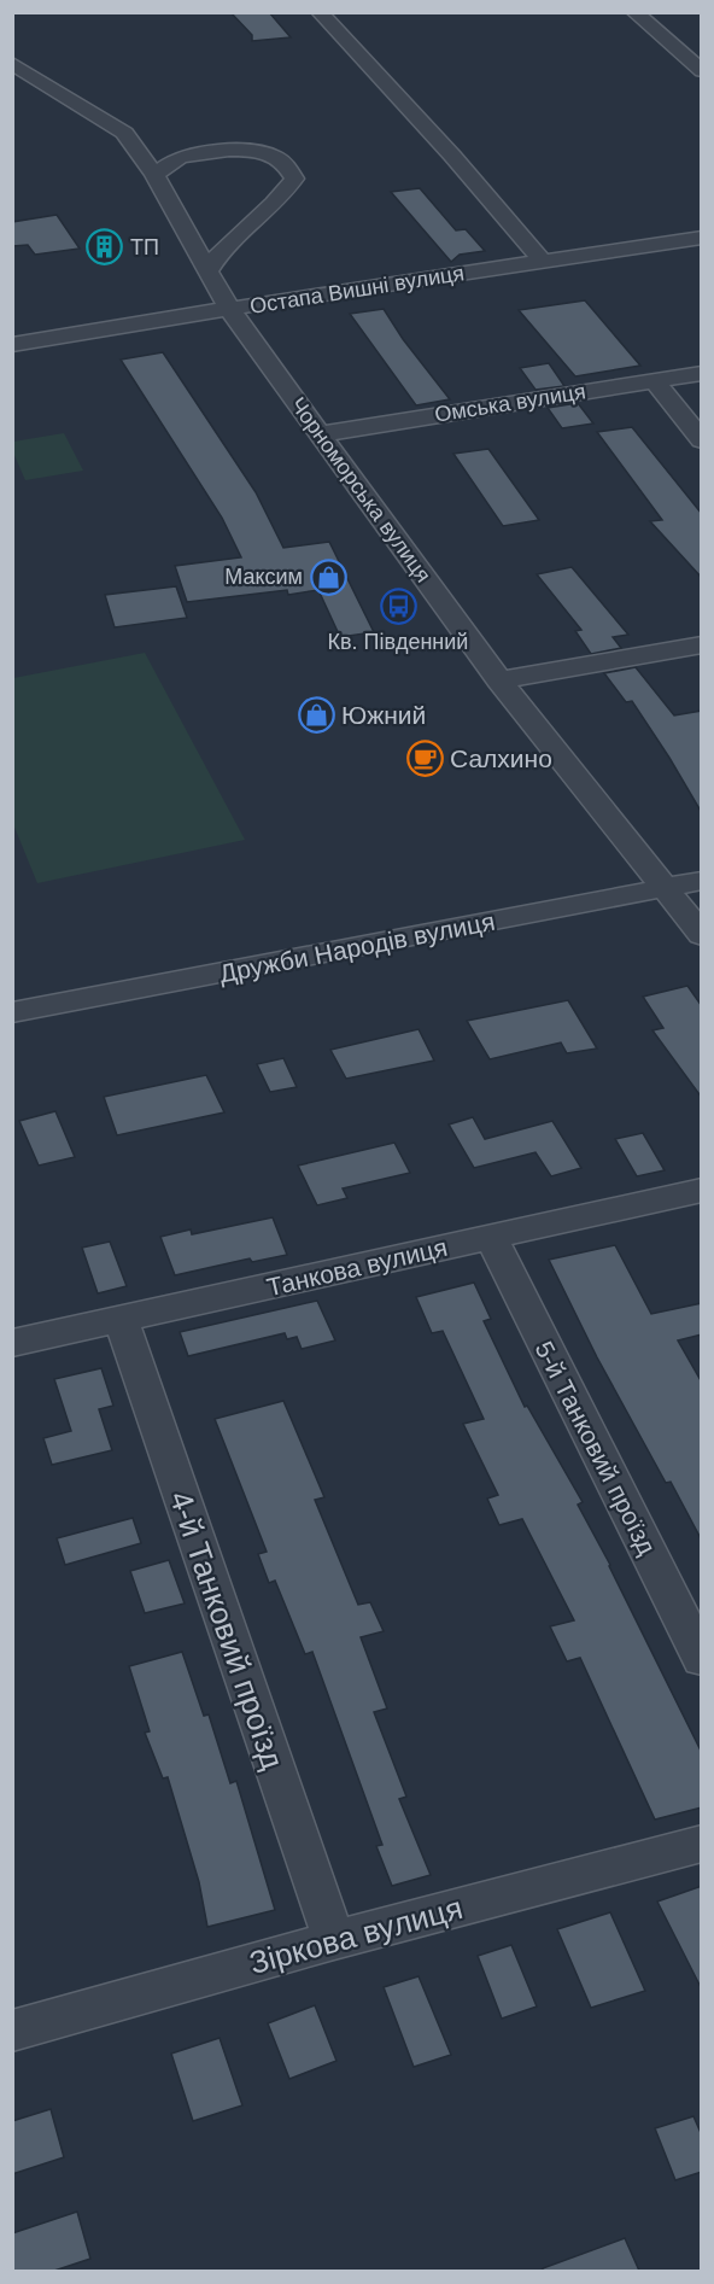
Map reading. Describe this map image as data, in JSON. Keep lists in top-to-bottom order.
{
  "streets": {
    "street": [
      "Остапа Вишні вулиця",
      "Омська вулиця",
      "Чорноморська вулиця",
      "Дружби Народів вулиця",
      "Танкова вулиця",
      "5-й Танковий проїзд",
      "4-й Танковий проїзд",
      "Зіркова вулиця"
    ]
  },
  "crossings": [
    ["Остапа Вишні вулиця", "Чорноморська вулиця"],
    ["Омська вулиця", "Чорноморська вулиця"],
    ["Чорноморська вулиця", "Дружби Народів вулиця"],
    ["Танкова вулиця", "5-й Танковий проїзд"],
    ["Танкова вулиця", "4-й Танковий проїзд"],
    ["4-й Танковий проїзд", "Зіркова вулиця"]
  ],
  "places": {
    "building": ["ТП"],
    "shop": ["Максим", "Южний"],
    "bus stop": ["Кв. Південний"],
    "cafe": ["Салхино"]
  }
}
